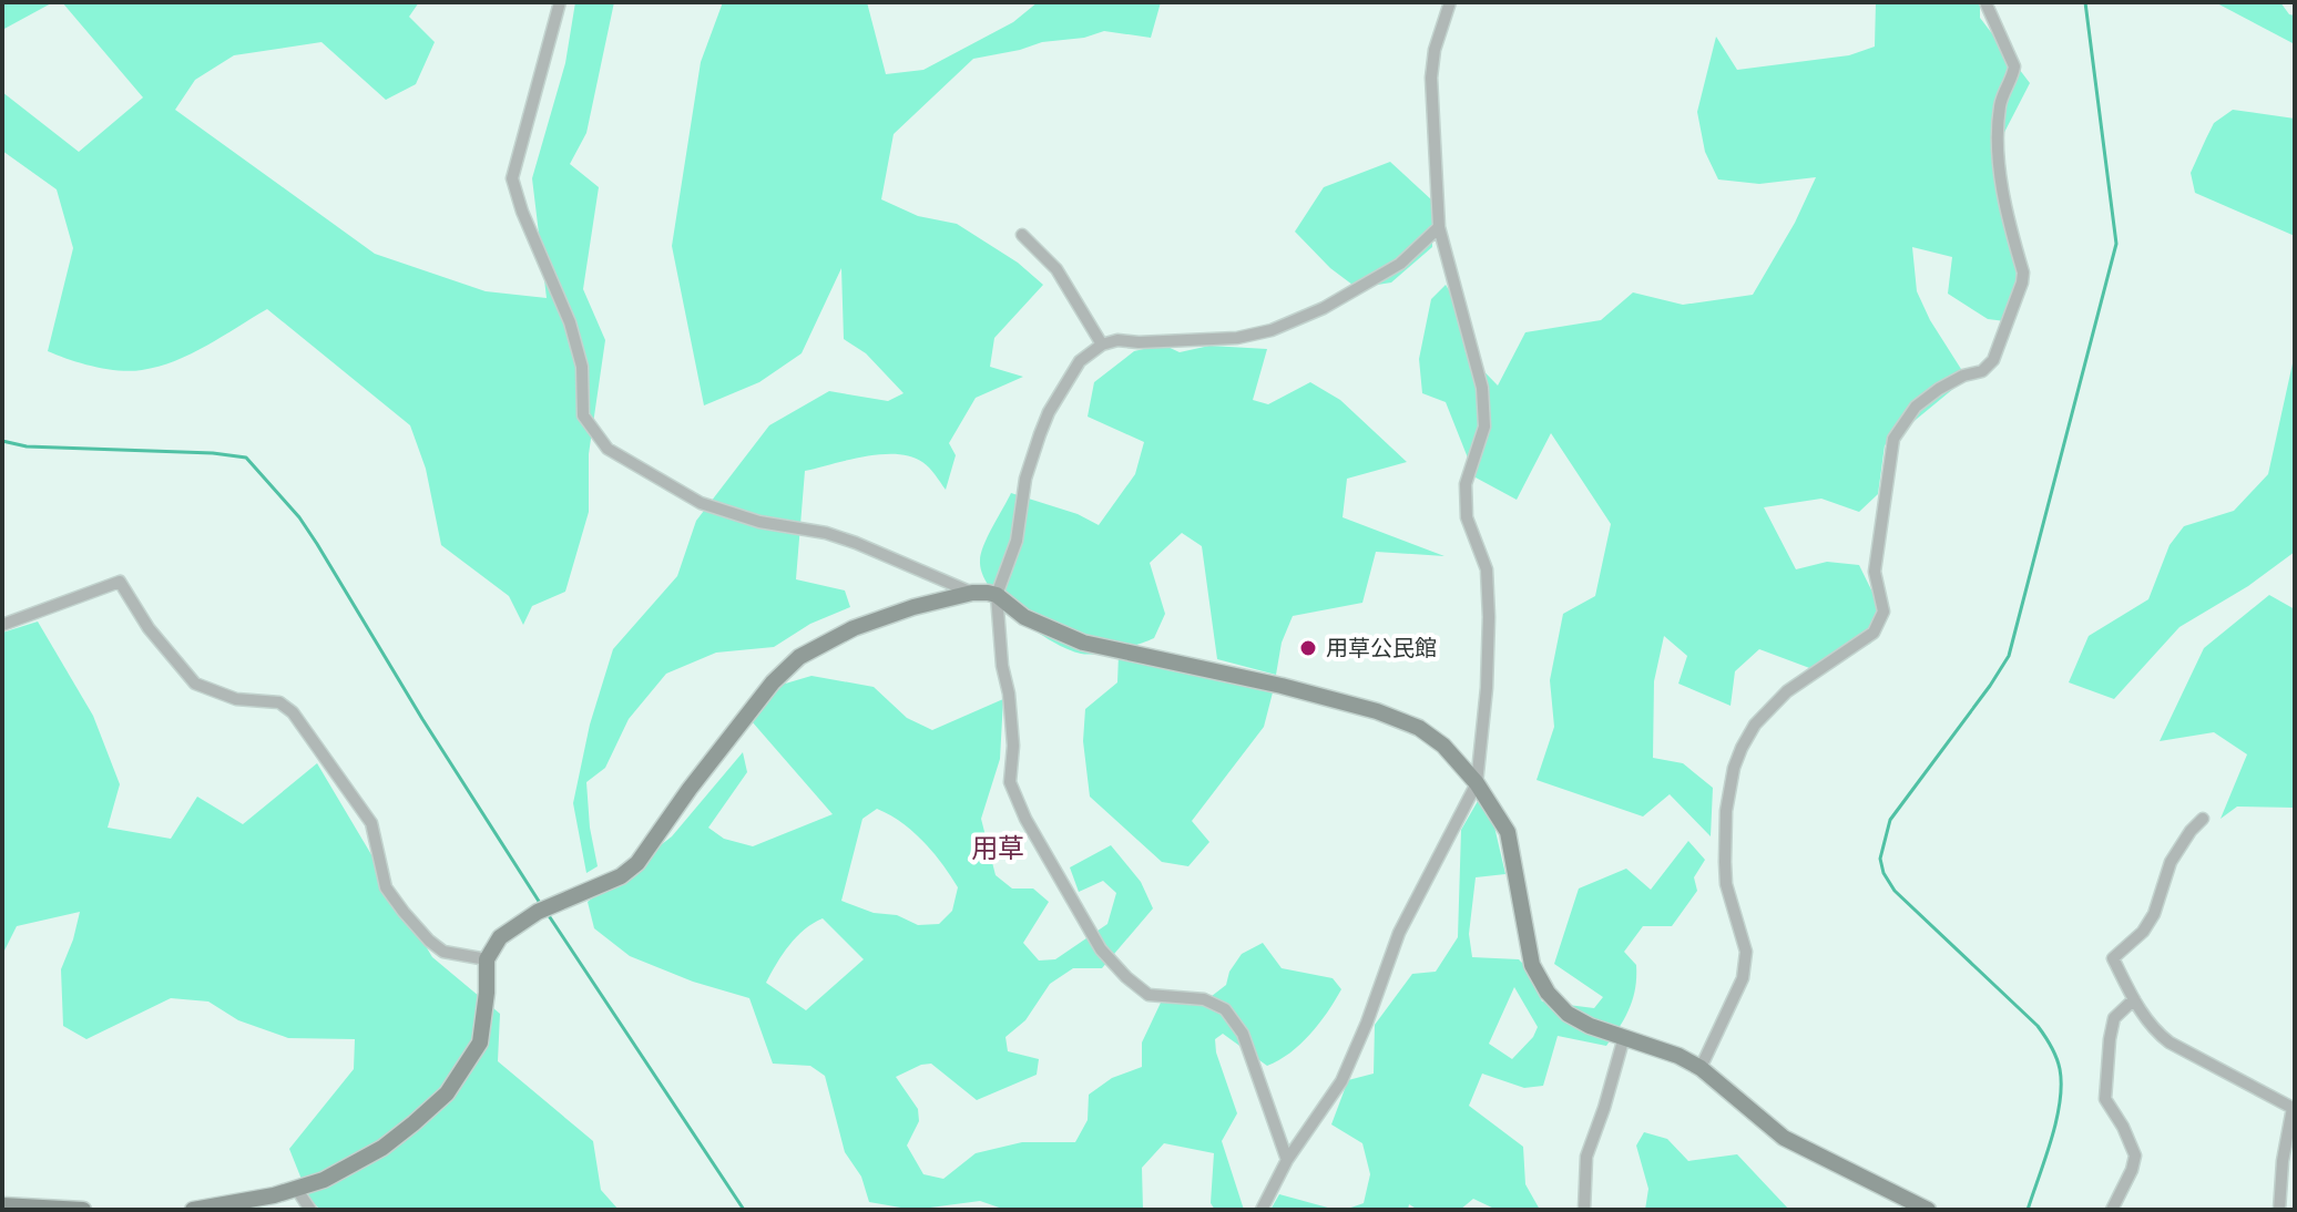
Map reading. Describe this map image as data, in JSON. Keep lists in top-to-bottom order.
{
  "districts": ["用草"],
  "places": ["用草公民館"]
}
